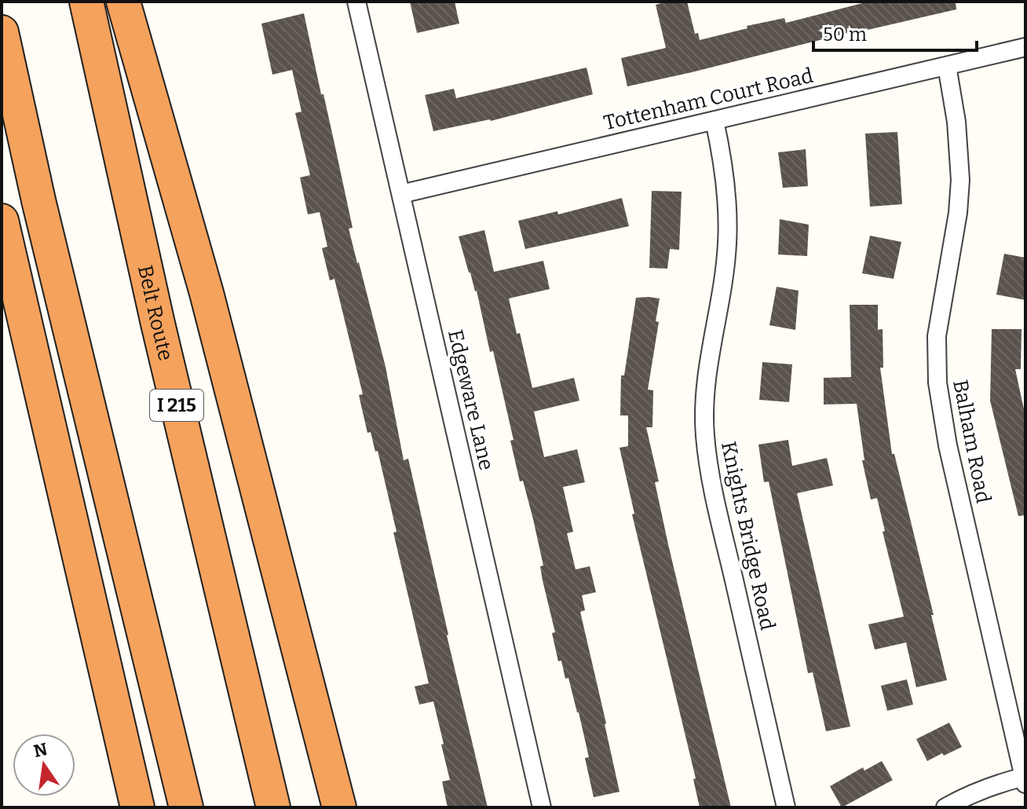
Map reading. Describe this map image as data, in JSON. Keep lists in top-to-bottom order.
{
  "streets": {
    "highway": ["Belt Route", "I 215"],
    "street": [
      "Tottenham Court Road",
      "Edgeware Lane",
      "Balham Road",
      "Knights Bridge Road"
    ]
  },
  "crossings": [
    ["Tottenham Court Road", "Edgeware Lane"],
    ["Tottenham Court Road", "Balham Road"],
    ["Tottenham Court Road", "Knights Bridge Road"]
  ],
  "scale_bar": "50 m",
  "north": "top"
}
